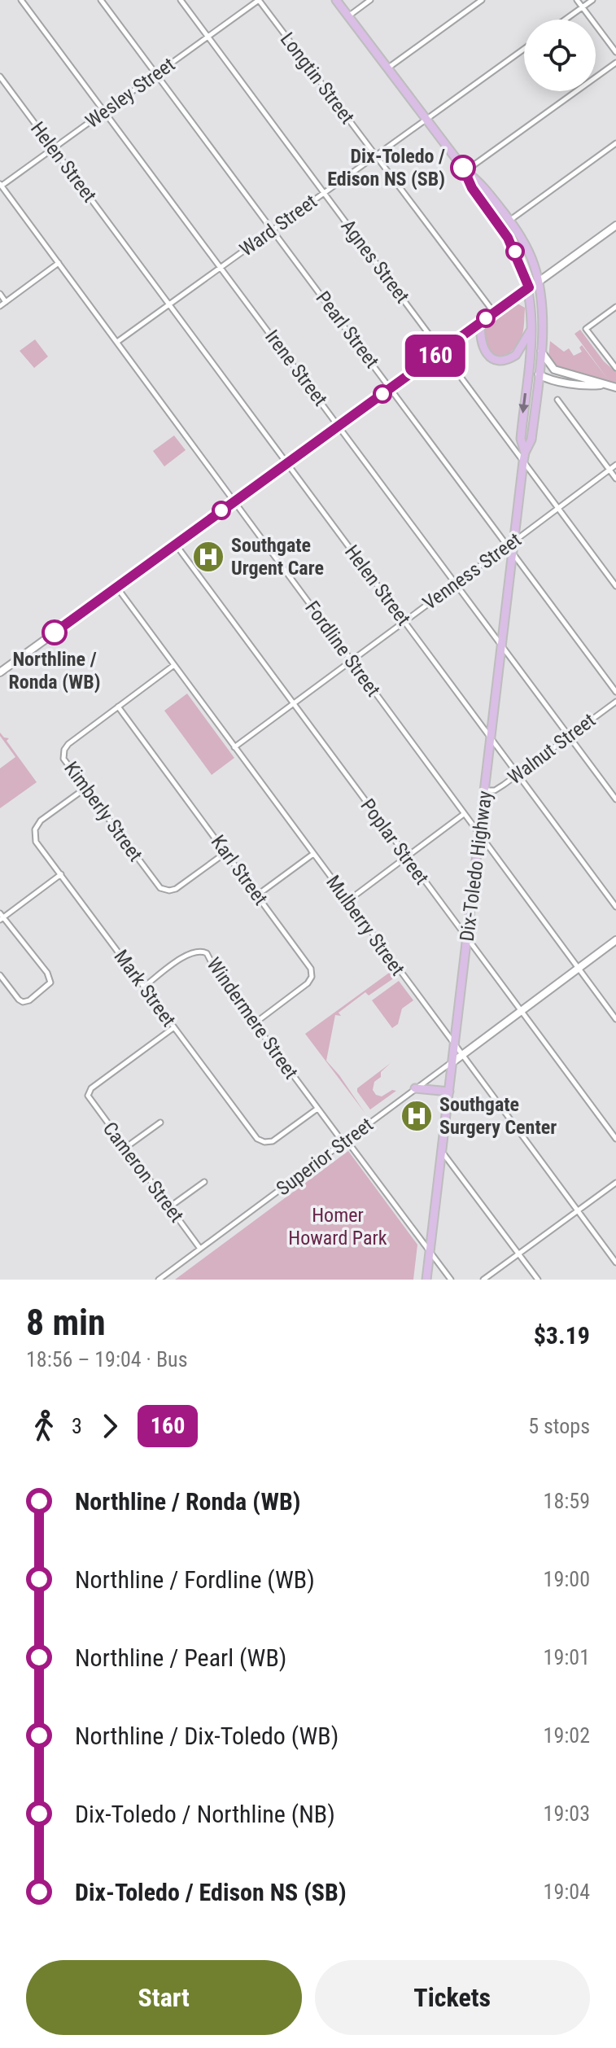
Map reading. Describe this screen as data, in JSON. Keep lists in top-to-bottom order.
{
  "streets": {
    "main road": ["Dix-Toledo Highway", "Superior Street"],
    "street": [
      "Longtin Street",
      "Wesley Street",
      "Helen Street",
      "Ward Street",
      "Agnes Street",
      "Pearl Street",
      "Irene Street",
      "Venness Street",
      "Fordline Street",
      "Walnut Street",
      "Kimberly Street",
      "Poplar Street",
      "Karl Street",
      "Mulberry Street",
      "Mark Street",
      "Windermere Street",
      "Cameron Street"
    ]
  },
  "crossings": [
    ["Longtin Street", "Wesley Street"],
    ["Longtin Street", "Ward Street"],
    ["Wesley Street", "Helen Street"],
    ["Wesley Street", "Agnes Street"],
    ["Wesley Street", "Pearl Street"],
    ["Wesley Street", "Irene Street"],
    ["Wesley Street", "Fordline Street"],
    ["Helen Street", "Ward Street"],
    ["Helen Street", "Venness Street"],
    ["Helen Street", "Walnut Street"],
    ["Helen Street", "Dix-Toledo Highway"],
    ["Ward Street", "Agnes Street"],
    ["Ward Street", "Pearl Street"],
    ["Ward Street", "Irene Street"],
    ["Ward Street", "Fordline Street"],
    ["Ward Street", "Dix-Toledo Highway"],
    ["Agnes Street", "Venness Street"],
    ["Agnes Street", "Dix-Toledo Highway"],
    ["Pearl Street", "Venness Street"],
    ["Pearl Street", "Dix-Toledo Highway"],
    ["Irene Street", "Venness Street"],
    ["Irene Street", "Walnut Street"],
    ["Irene Street", "Dix-Toledo Highway"],
    ["Venness Street", "Fordline Street"],
    ["Venness Street", "Poplar Street"],
    ["Venness Street", "Dix-Toledo Highway"],
    ["Venness Street", "Mulberry Street"],
    ["Fordline Street", "Dix-Toledo Highway"],
    ["Fordline Street", "Superior Street"],
    ["Walnut Street", "Dix-Toledo Highway"],
    ["Kimberly Street", "Karl Street"],
    ["Kimberly Street", "Mulberry Street"],
    ["Kimberly Street", "Mark Street"],
    ["Poplar Street", "Dix-Toledo Highway"],
    ["Poplar Street", "Superior Street"],
    ["Dix-Toledo Highway", "Mulberry Street"],
    ["Dix-Toledo Highway", "Windermere Street"],
    ["Dix-Toledo Highway", "Superior Street"],
    ["Karl Street", "Windermere Street"],
    ["Mulberry Street", "Superior Street"],
    ["Mark Street", "Windermere Street"],
    ["Mark Street", "Cameron Street"],
    ["Windermere Street", "Superior Street"],
    ["Superior Street", "Cameron Street"]
  ],
  "parks": ["Homer Howard Park"],
  "places": {
    "other": ["Dix-Toledo / Edison NS (SB)", "Northline / Ronda (WB)"],
    "hospital": ["Southgate Urgent Care", "Southgate Surgery Center"]
  },
  "lines": ["bus line 160"],
  "page": {
    "on_map": "160",
    "heading": ["8 min", "18:56 – 19:04 · Bus", "$3.19"],
    "legs": ["3", "160", "5 stops"],
    "list": [
      {
        "name": "Northline / Ronda (WB)",
        "value": "18:59"
      },
      {
        "name": "Northline / Fordline (WB)",
        "value": "19:00"
      },
      {
        "name": "Northline / Pearl (WB)",
        "value": "19:01"
      },
      {
        "name": "Northline / Dix-Toledo (WB)",
        "value": "19:02"
      },
      {
        "name": "Dix-Toledo / Northline (NB)",
        "value": "19:03"
      },
      {
        "name": "Dix-Toledo / Edison NS (SB)",
        "value": "19:04"
      }
    ],
    "buttons": ["Start", "Tickets"]
  }
}
